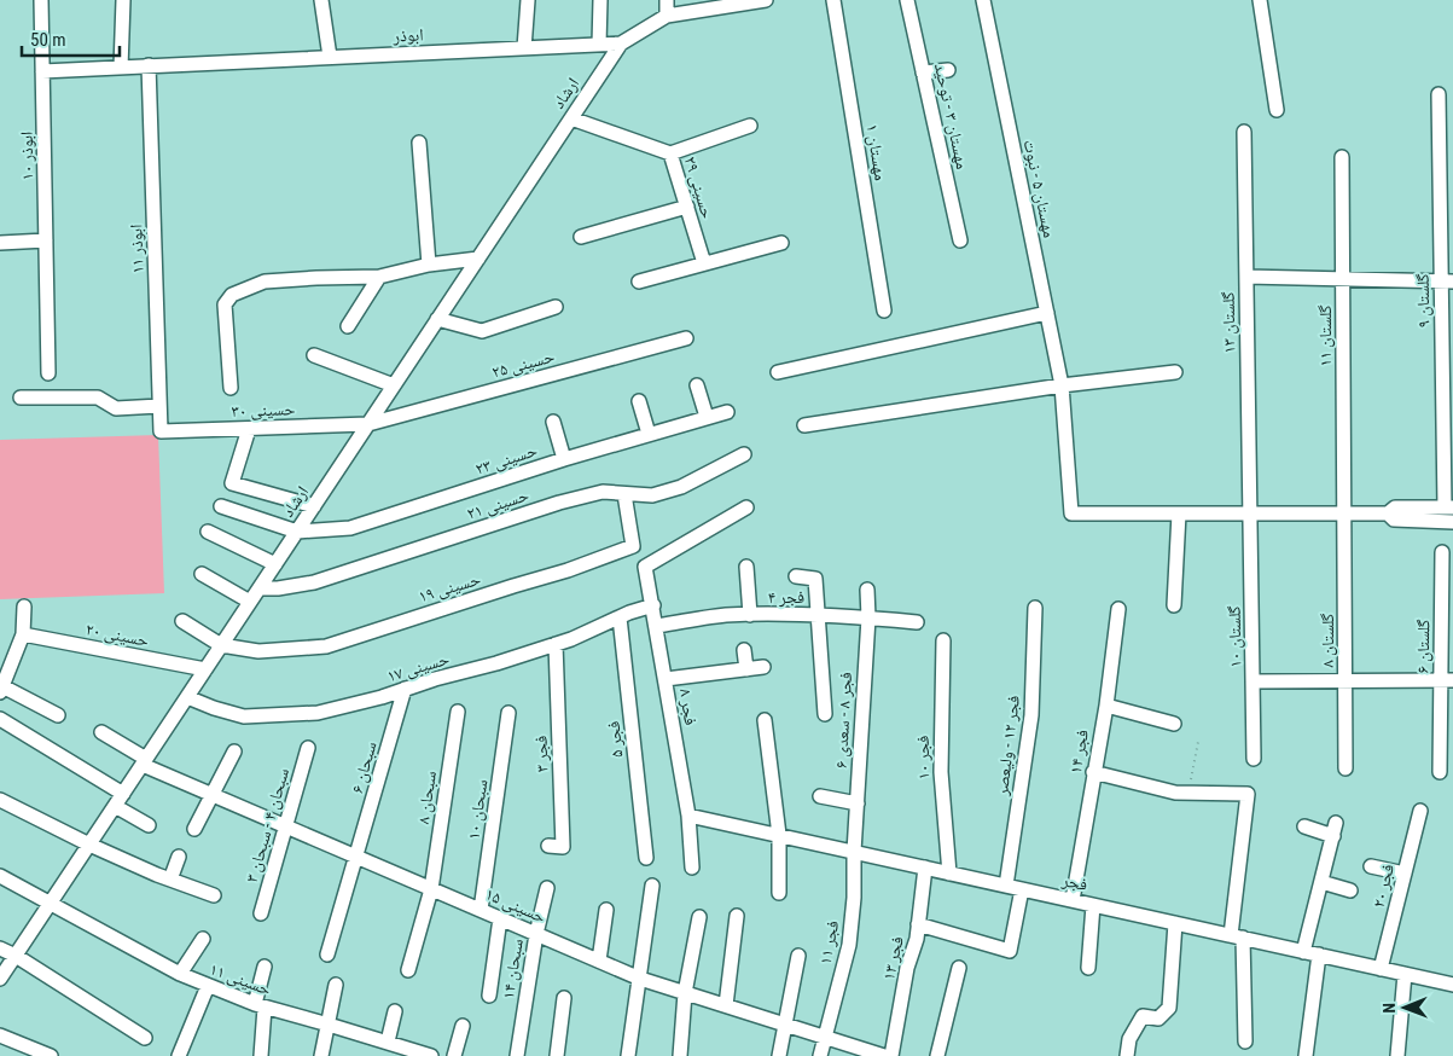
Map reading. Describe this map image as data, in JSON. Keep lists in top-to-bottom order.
{
  "streets": {
    "street": [
      "ابوذر",
      "ارشاد",
      "مهستان ۳ - توحید",
      "مهستان ۱",
      "ابوذر ۱۰",
      "حسینی ۲۹",
      "مهستان ۵ - نبوت",
      "ابوذر ۱۱",
      "گلستان ۹",
      "گلستان ۱۳",
      "گلستان ۱۱",
      "حسینی ۲۵",
      "حسینی ۳۰",
      "حسینی ۲۳",
      "حسینی ۲۱",
      "حسینی ۱۹",
      "فجر ۴",
      "حسینی ۲۰",
      "گلستان ۱۰",
      "گلستان ۸",
      "گلستان ۶",
      "حسینی ۱۷",
      "فجر ۸",
      "فجر ۸ - سعدی ۶",
      "فجر ۵",
      "فجر ۱۲ - ولیعصر",
      "فجر ۱۴",
      "فجر ۳",
      "فجر ۱۰",
      "سبحان ۶",
      "سبحان ۸",
      "سبحان ۱۰",
      "سبحان ۴ - سبحان ۳",
      "فجر",
      "فجر ۲۰",
      "حسینی ۱۵",
      "فجر ۱۱",
      "فجر ۱۳",
      "سبحان ۱۴",
      "حسینی ۱۱"
    ]
  },
  "crossings": [
    ["ابوذر", "ارشاد"],
    ["ابوذر", "ابوذر ۱۰"],
    ["ابوذر", "ابوذر ۱۱"],
    ["ارشاد", "حسینی ۲۹"],
    ["ارشاد", "حسینی ۲۵"],
    ["ارشاد", "حسینی ۳۰"],
    ["ارشاد", "حسینی ۲۳"],
    ["ارشاد", "حسینی ۲۱"],
    ["ارشاد", "حسینی ۱۹"],
    ["ارشاد", "حسینی ۲۰"],
    ["ارشاد", "حسینی ۱۷"],
    ["ارشاد", "حسینی ۱۵"],
    ["ارشاد", "حسینی ۱۱"],
    ["ابوذر ۱۱", "حسینی ۳۰"],
    ["گلستان ۱۳", "گلستان ۱۰"],
    ["گلستان ۱۱", "گلستان ۸"],
    ["حسینی ۲۵", "حسینی ۳۰"],
    ["حسینی ۲۱", "حسینی ۱۹"],
    ["فجر ۴", "فجر ۸"],
    ["فجر ۴", "فجر ۸ - سعدی ۶"],
    ["حسینی ۱۷", "فجر ۸"],
    ["حسینی ۱۷", "فجر ۵"],
    ["حسینی ۱۷", "فجر ۳"],
    ["حسینی ۱۷", "سبحان ۶"],
    ["فجر ۸", "فجر"],
    ["فجر ۸ - سعدی ۶", "فجر"],
    ["فجر ۸ - سعدی ۶", "فجر ۱۱"],
    ["فجر ۱۲ - ولیعصر", "فجر"],
    ["فجر ۱۴", "فجر"],
    ["فجر ۱۰", "فجر"],
    ["سبحان ۶", "حسینی ۱۵"],
    ["سبحان ۸", "حسینی ۱۵"],
    ["سبحان ۱۰", "حسینی ۱۵"],
    ["سبحان ۴ - سبحان ۳", "حسینی ۱۵"],
    ["فجر", "فجر ۲۰"],
    ["فجر", "فجر ۱۱"],
    ["فجر", "فجر ۱۳"],
    ["حسینی ۱۵", "فجر ۱۱"],
    ["حسینی ۱۵", "سبحان ۱۴"]
  ],
  "scale_bar": "50 m",
  "north": "left"
}
